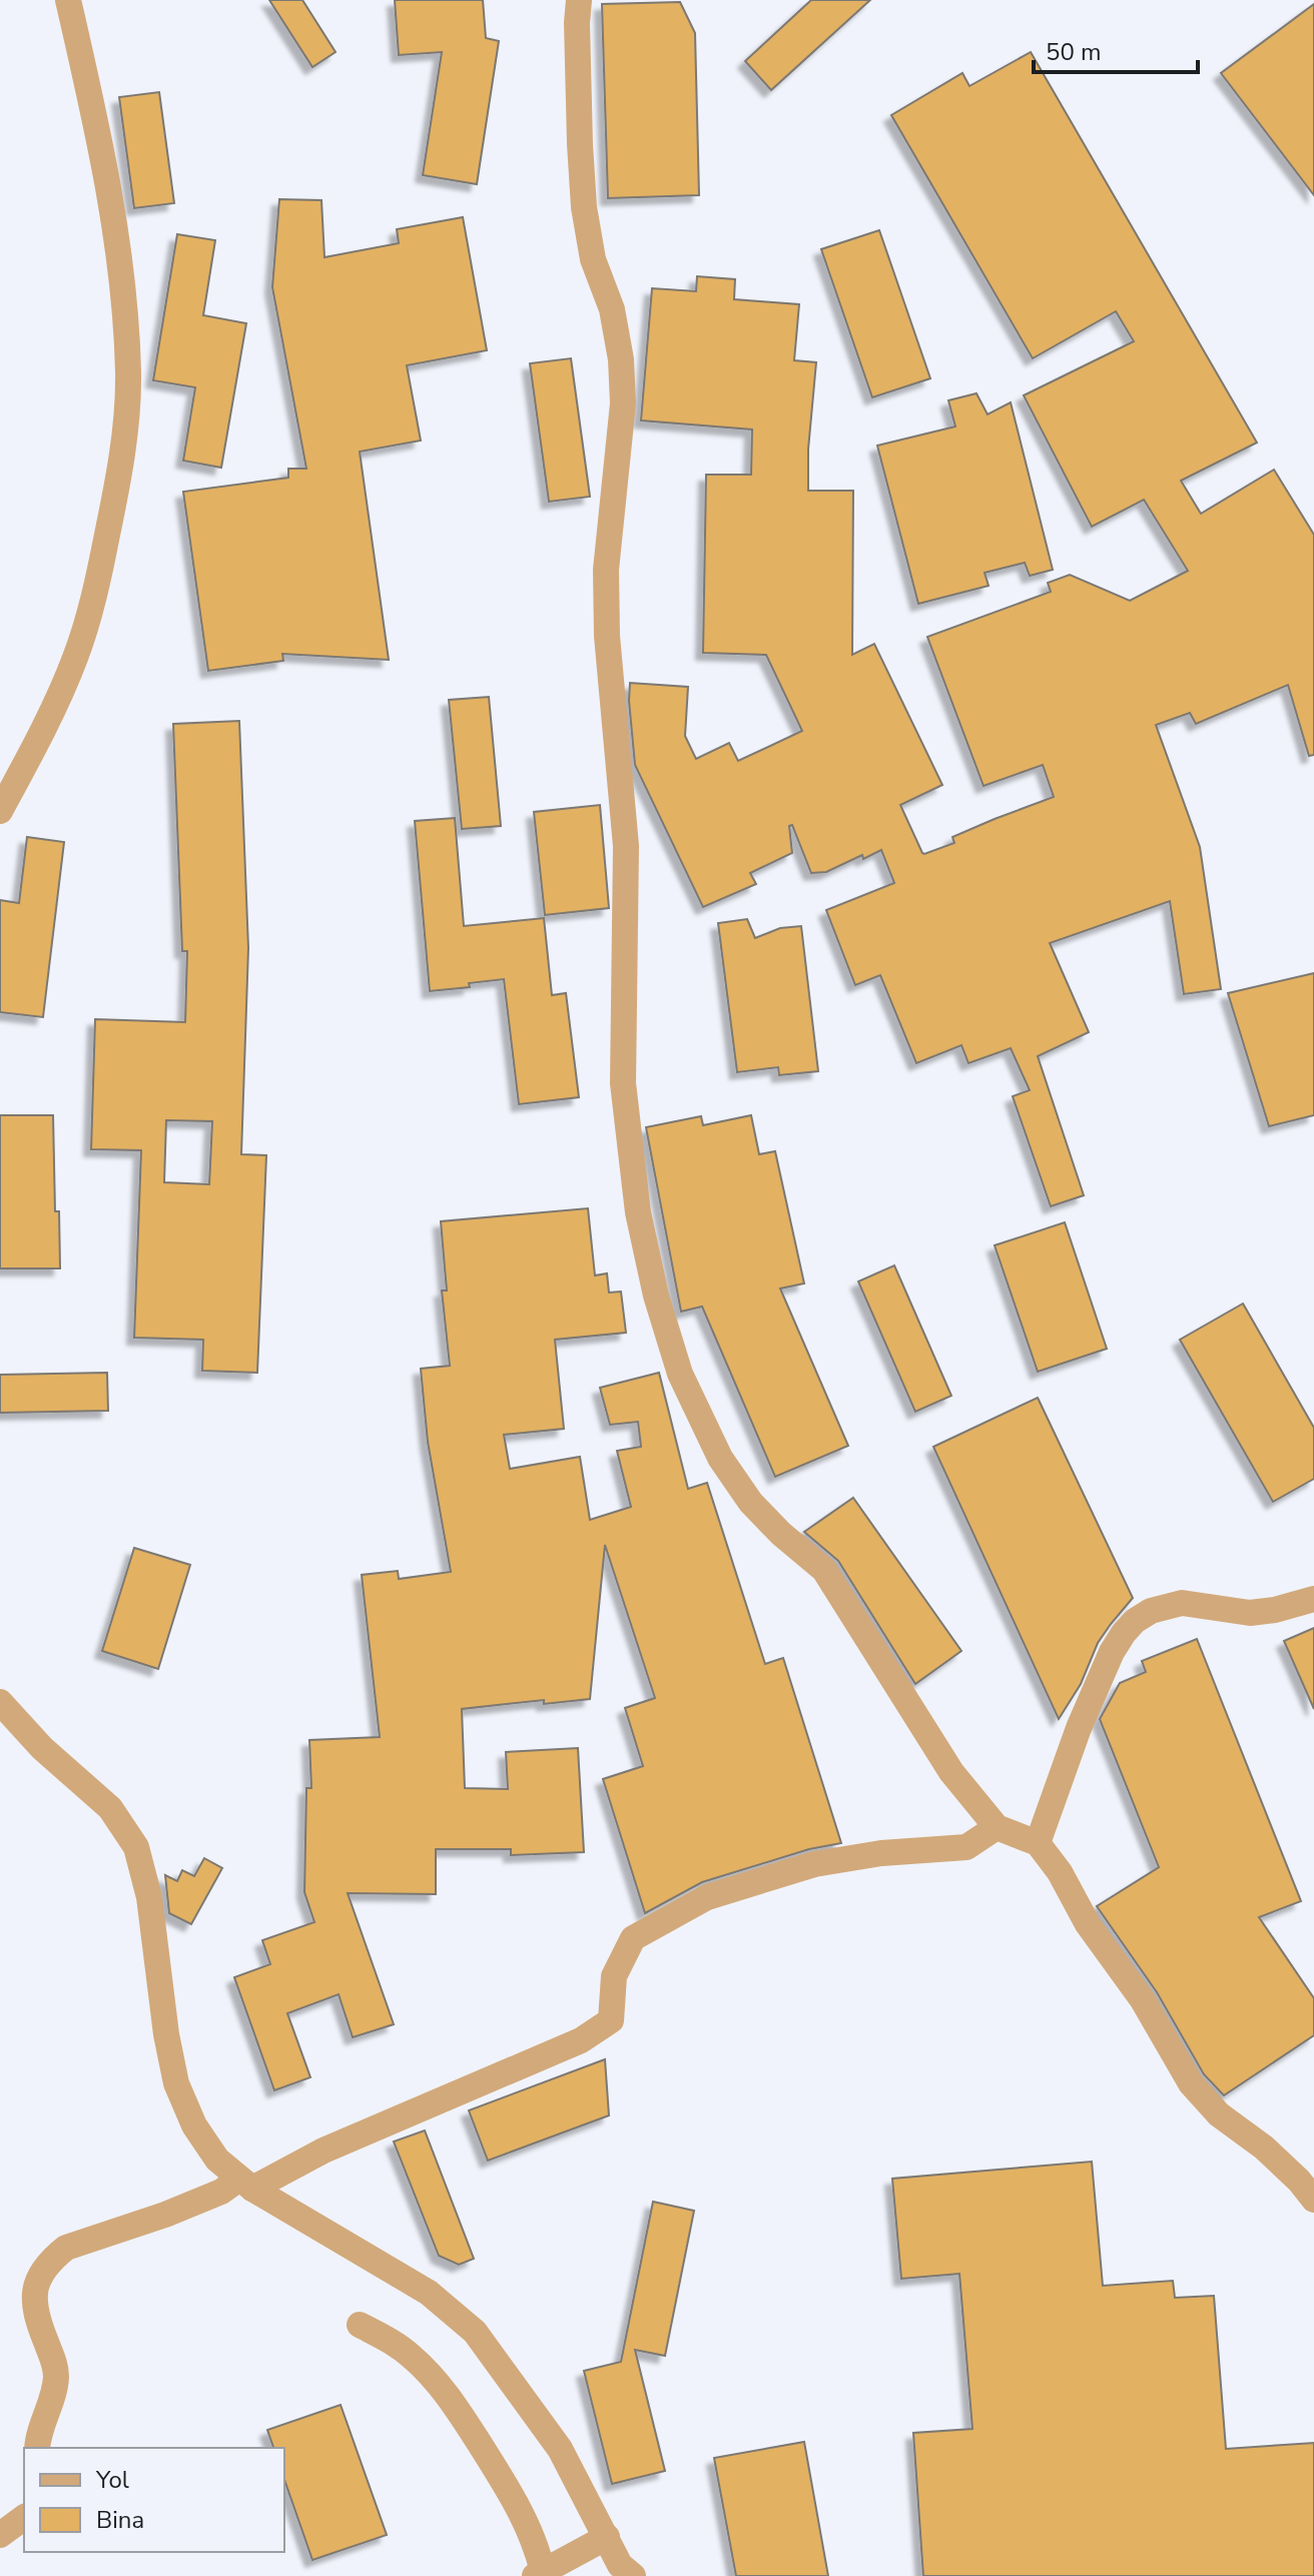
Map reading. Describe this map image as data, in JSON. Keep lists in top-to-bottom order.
{
  "legend": ["Yol", "Bina"],
  "scale_bar": "50 m"
}
